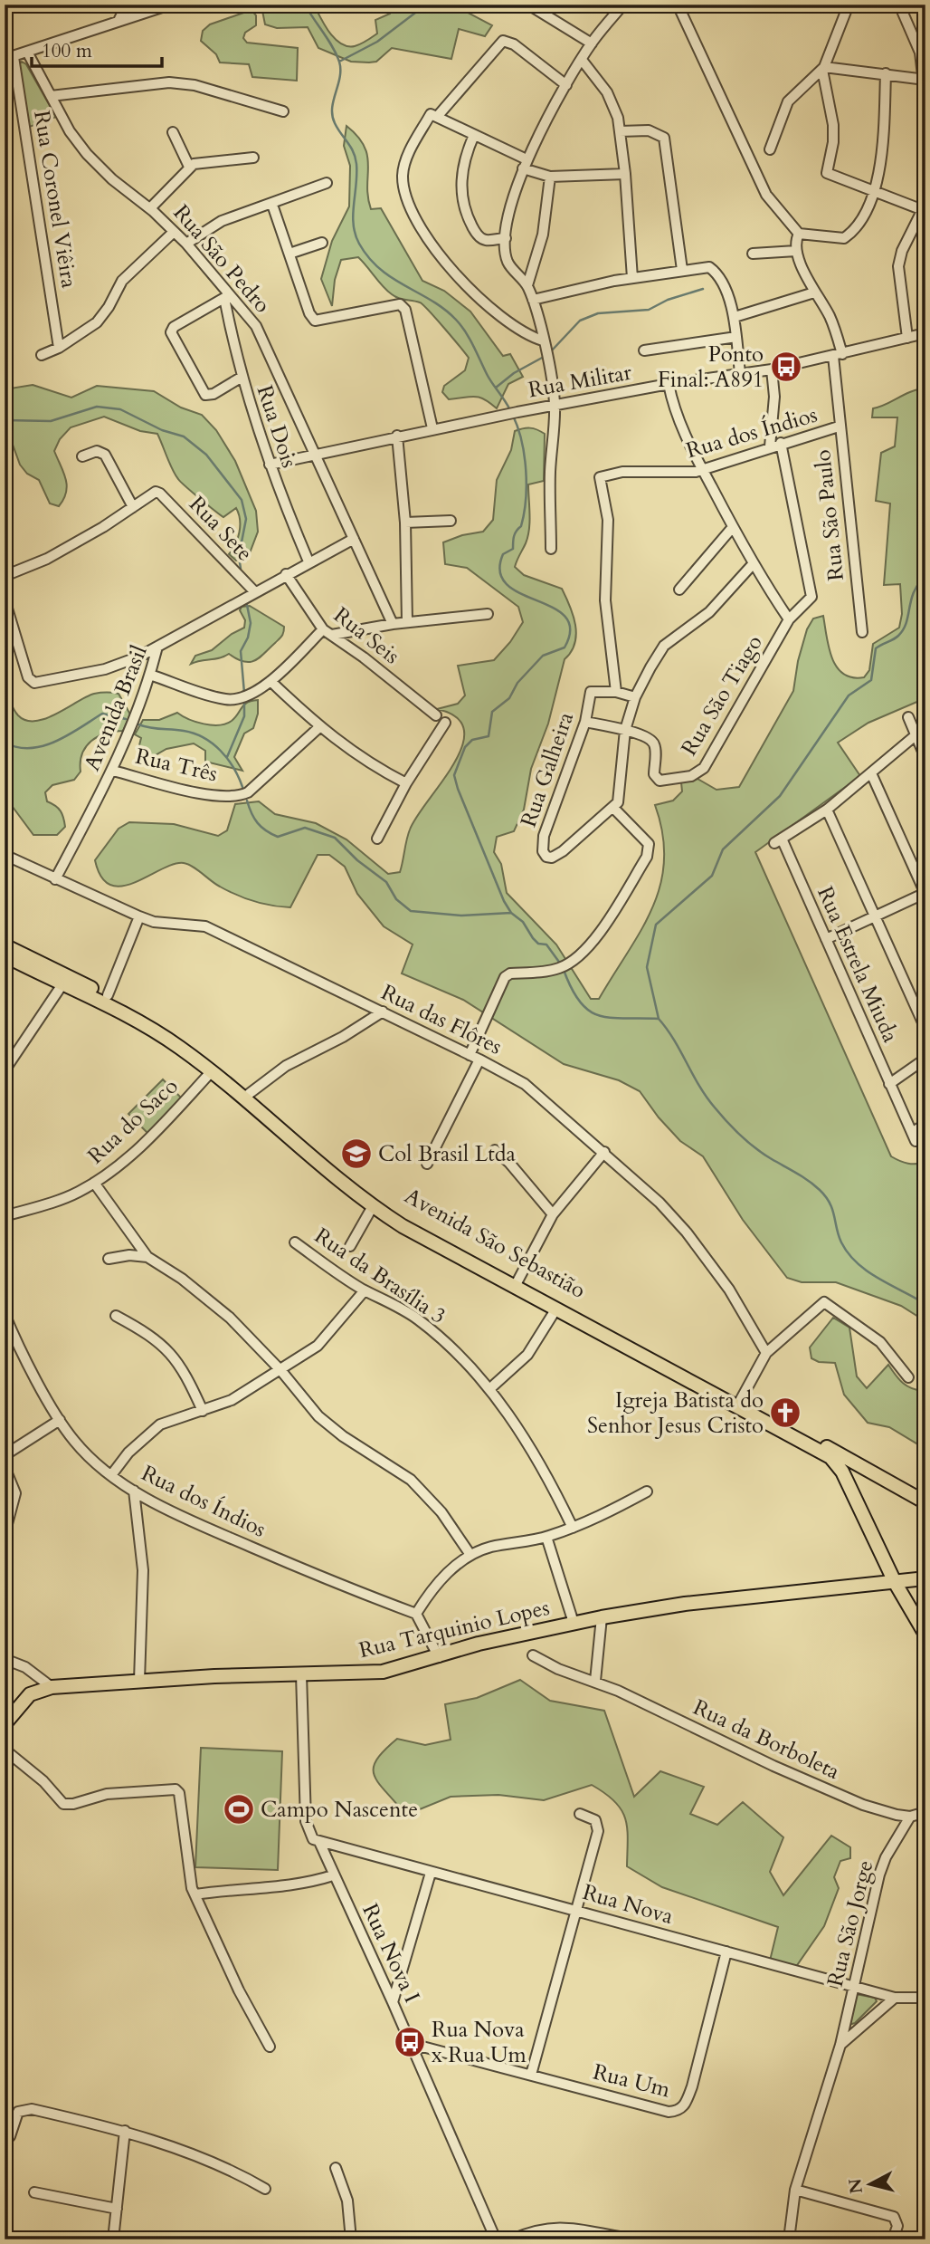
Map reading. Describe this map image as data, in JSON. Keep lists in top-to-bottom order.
{
  "streets": {
    "main road": ["Avenida São Sebastião", "Rua Tarquinio Lopes"],
    "street": [
      "Rua Coronel Viêira",
      "Rua São Pedro",
      "Rua Militar",
      "Rua Dois",
      "Rua dos Índios",
      "Rua São Paulo",
      "Rua Sete",
      "Rua Seis",
      "Rua São Tiago",
      "Avenida Brasil",
      "Rua Três",
      "Rua Galheira",
      "Rua Estrela Miuda",
      "Rua das Flôres",
      "Rua do Saco",
      "Rua da Brasília 3",
      "Rua da Borboleta",
      "Rua Nova",
      "Rua São Jorge",
      "Rua Nova I",
      "Rua Um"
    ]
  },
  "crossings": [
    ["Rua São Pedro", "Rua Militar"],
    ["Rua São Pedro", "Rua Dois"],
    ["Rua São Pedro", "Avenida Brasil"],
    ["Rua Militar", "Rua Dois"],
    ["Rua Militar", "Rua São Paulo"],
    ["Rua Dois", "Avenida Brasil"],
    ["Rua dos Índios", "Rua São Paulo"],
    ["Rua dos Índios", "Rua São Tiago"],
    ["Rua dos Índios", "Rua Galheira"],
    ["Rua Sete", "Avenida Brasil"],
    ["Rua Seis", "Avenida Brasil"],
    ["Avenida Brasil", "Rua Três"],
    ["Avenida Brasil", "Rua das Flôres"],
    ["Rua do Saco", "Avenida São Sebastião"],
    ["Rua Tarquinio Lopes", "Rua Nova I"],
    ["Rua da Borboleta", "Rua São Jorge"],
    ["Rua Nova", "Rua São Jorge"],
    ["Rua Nova", "Rua Nova I"],
    ["Rua Nova", "Rua Um"],
    ["Rua Nova I", "Rua Um"]
  ],
  "places": {
    "bus stop": ["Ponto Final: A891", "Rua Nova x Rua Um"],
    "school or university": ["Col Brasil Ltda"],
    "church": ["Igreja Batista do Senhor Jesus Cristo"],
    "sports": ["Campo Nascente"]
  },
  "scale_bar": "100 m",
  "north": "left"
}
